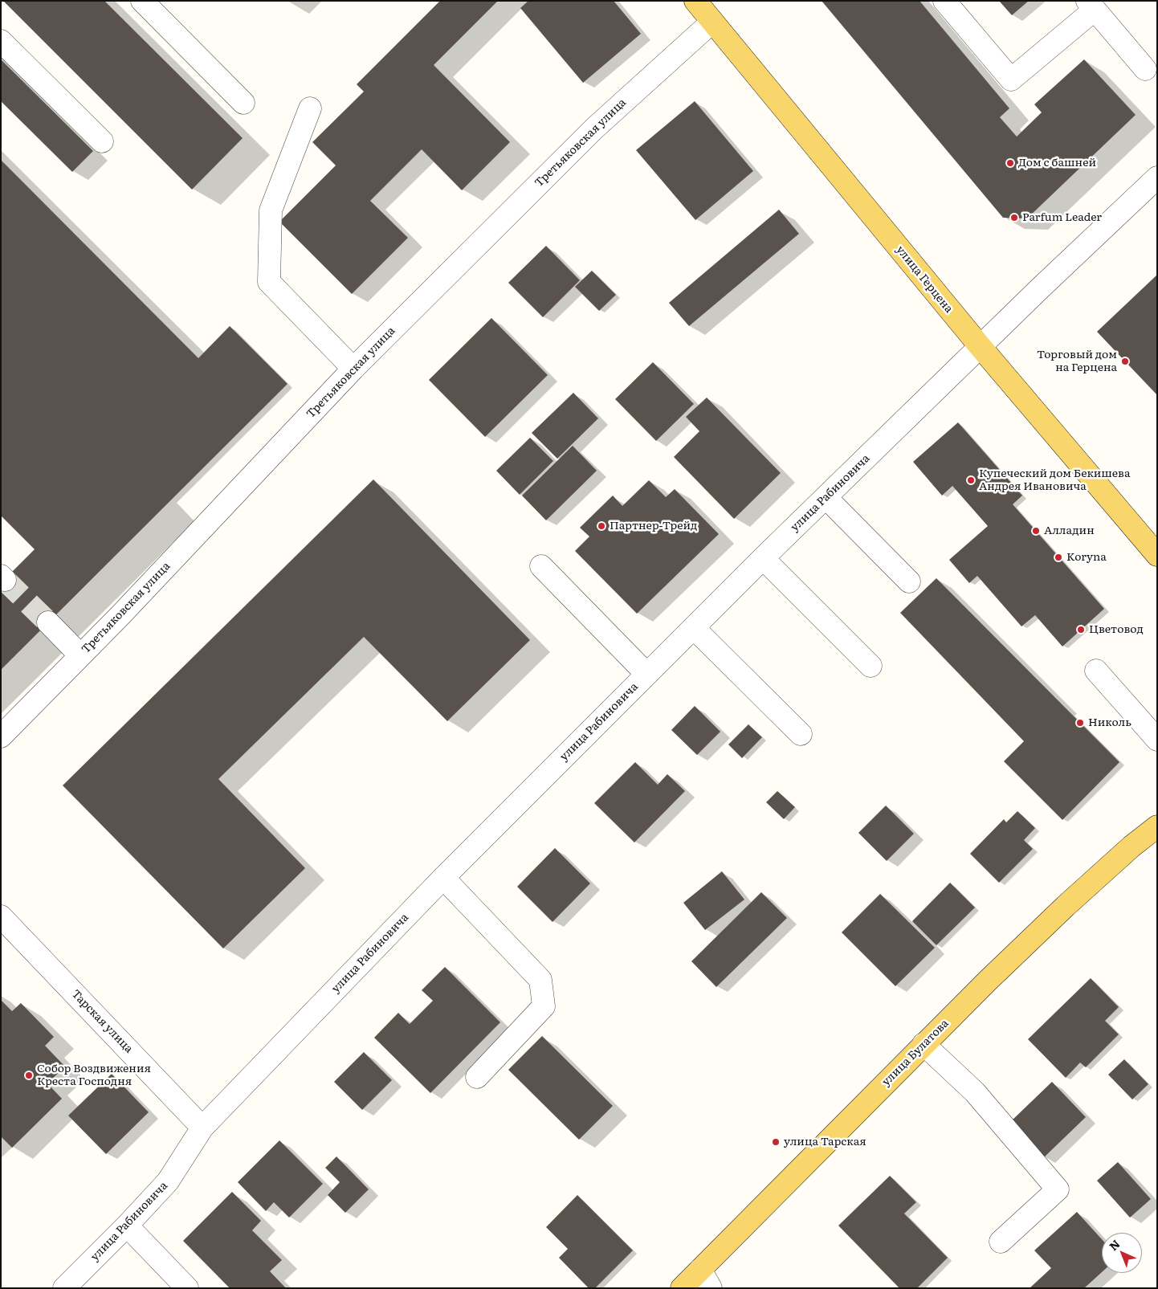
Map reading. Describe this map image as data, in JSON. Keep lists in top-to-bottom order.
{
  "streets": {
    "main road": ["улица Герцена", "улица Булатова"],
    "street": ["Третьяковская улица", "улица Рабиновича", "Тарская улица"]
  },
  "crossings": [
    ["Третьяковская улица", "улица Герцена"],
    ["улица Герцена", "улица Рабиновича"],
    ["улица Рабиновича", "Тарская улица"]
  ],
  "places": [
    "Дом с башней",
    "Parfum Leader",
    "Торговый дом на Герцена",
    "Купеческий дом Бекишева Андрея Ивановича",
    "Партнер-Трейд",
    "Алладин",
    "Koryna",
    "Цветовод",
    "Николь",
    "Собор Воздвижения Креста Господня",
    "улица Тарская"
  ],
  "north": "top left"
}
